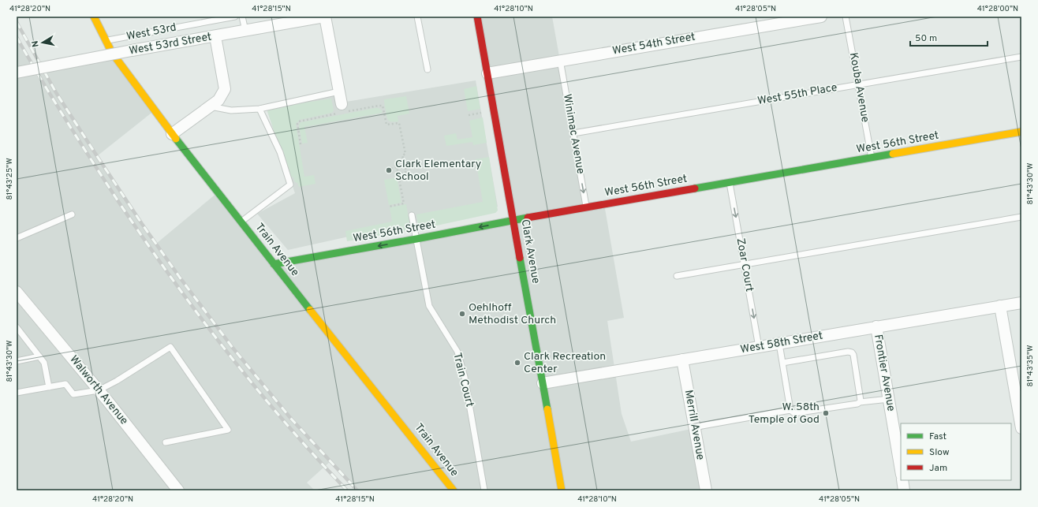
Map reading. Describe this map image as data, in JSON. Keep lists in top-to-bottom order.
{
  "streets": {
    "street": [
      "West 53rd Street",
      "West 54th Street",
      "West 56th Street",
      "Train Avenue",
      "Clark Avenue",
      "West 58th Street",
      "Frontier Avenue",
      "Walworth Avenue",
      "Merrill Avenue"
    ],
    "lane": [
      "West 53rd",
      "Kouba Avenue",
      "West 55th Place",
      "Winimac Avenue",
      "Zoar Court",
      "Train Court"
    ]
  },
  "crossings": [
    ["West 53rd", "Train Avenue"],
    ["West 54th Street", "Winimac Avenue"],
    ["West 54th Street", "Clark Avenue"],
    ["Kouba Avenue", "West 55th Place"],
    ["Kouba Avenue", "West 56th Street"],
    ["West 55th Place", "Winimac Avenue"],
    ["Winimac Avenue", "West 56th Street"],
    ["West 56th Street", "Train Avenue"],
    ["West 56th Street", "Clark Avenue"],
    ["West 56th Street", "Zoar Court"],
    ["West 56th Street", "Train Court"],
    ["Clark Avenue", "West 58th Street"],
    ["Zoar Court", "West 58th Street"],
    ["West 58th Street", "Frontier Avenue"],
    ["West 58th Street", "Merrill Avenue"]
  ],
  "one_way": ["Winimac Avenue", "Zoar Court"],
  "places": [
    "Clark Elementary School",
    "Oehlhoff Methodist Church",
    "Clark Recreation Center",
    "W. 58th Temple of God"
  ],
  "legend": ["Fast", "Slow", "Jam"],
  "scale_bar": "50 m",
  "north": "left",
  "coordinates": [
    "41°28'20\"N",
    "41°28'15\"N",
    "41°28'10\"N",
    "41°28'05\"N",
    "41°28'00\"N",
    "81°43'25\"W",
    "81°43'30\"W",
    "81°43'35\"W"
  ]
}
